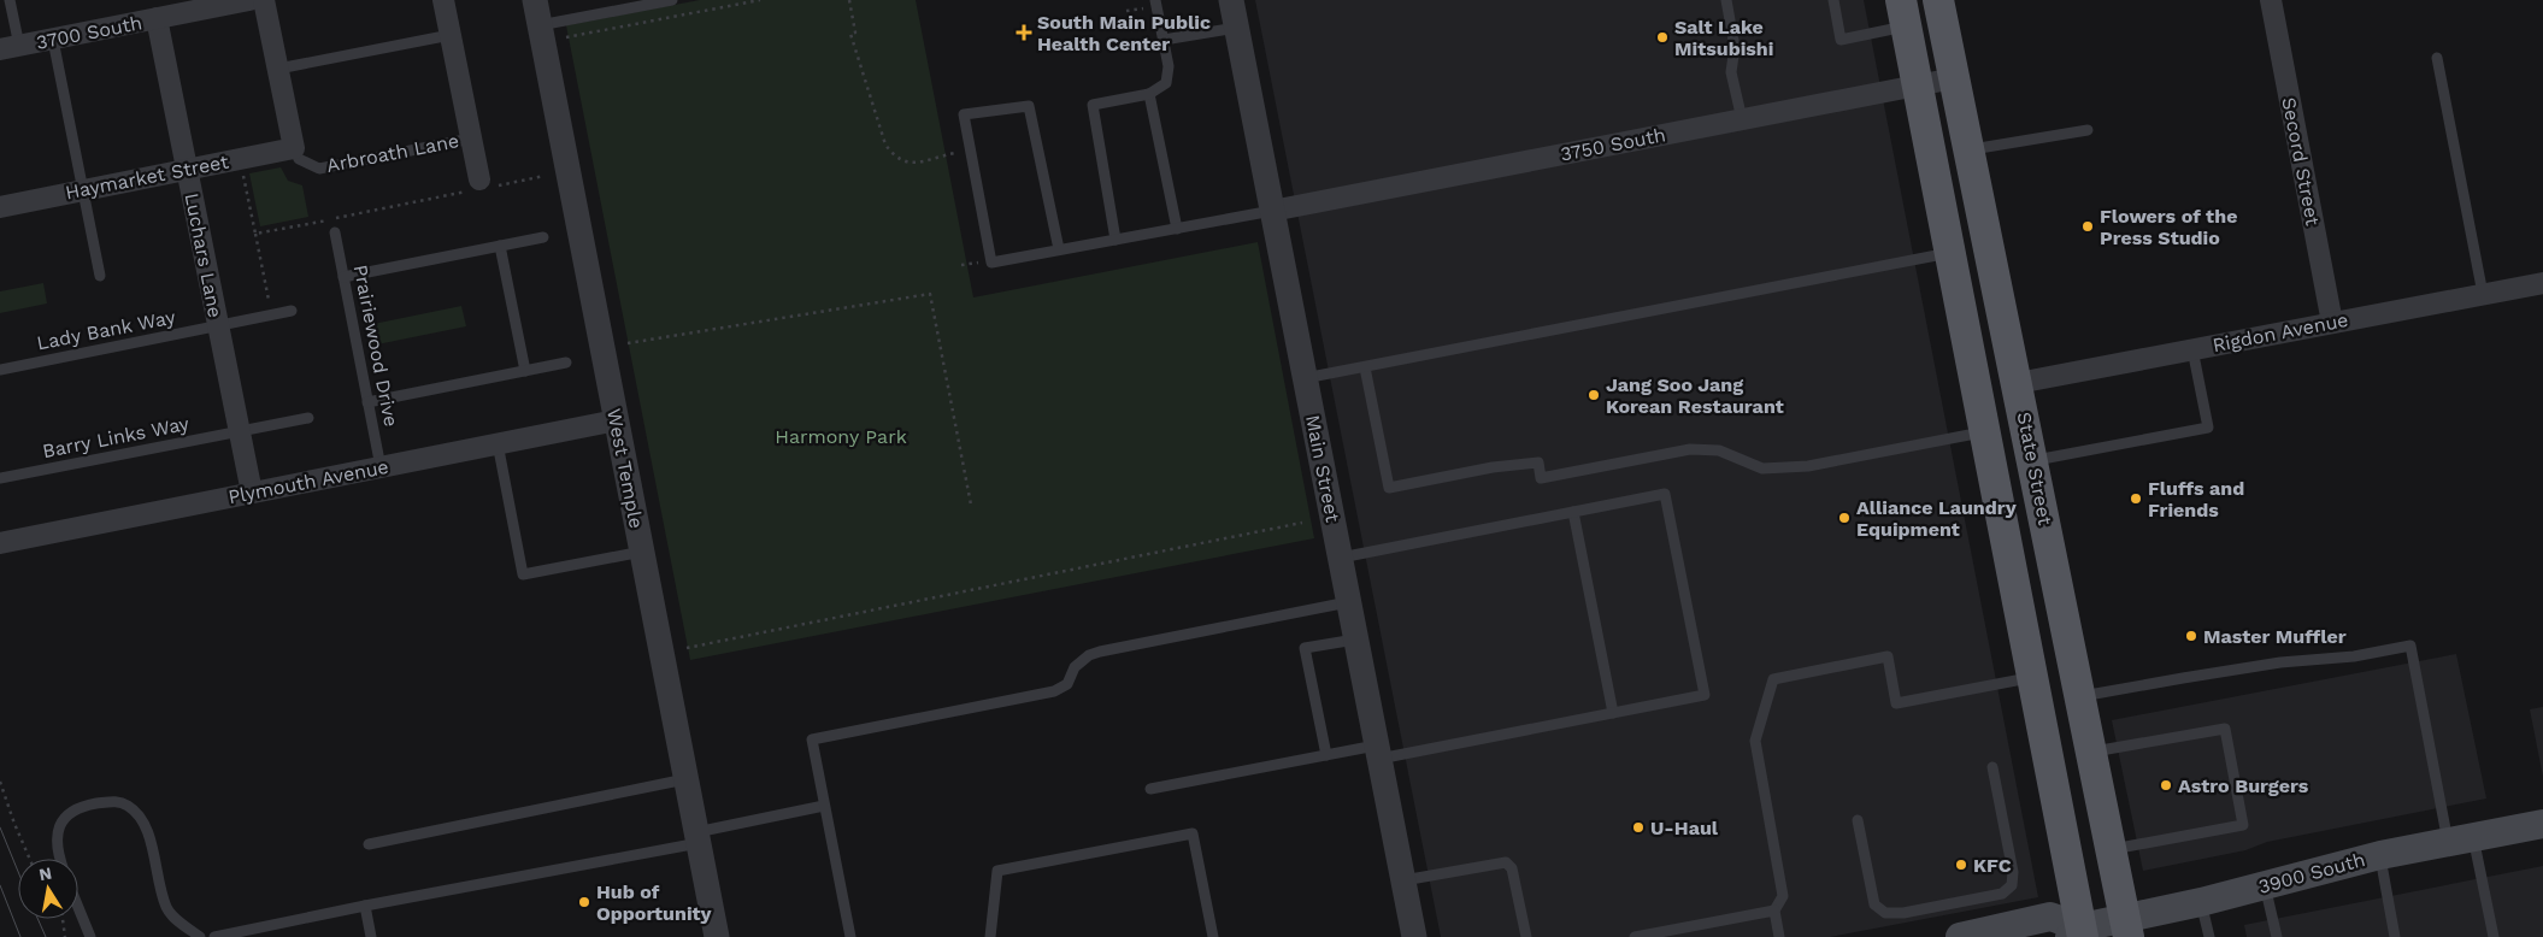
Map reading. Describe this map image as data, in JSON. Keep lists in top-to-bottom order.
{
  "streets": {
    "main road": ["State Street", "3900 South"],
    "street": [
      "3700 South",
      "3750 South",
      "Secord Street",
      "Haymarket Street",
      "Luchars Lane",
      "Rigdon Avenue",
      "West Temple",
      "Main Street",
      "Plymouth Avenue"
    ],
    "lane": [
      "Arbroath Lane",
      "Lady Bank Way",
      "Prairiewood Drive",
      "Barry Links Way"
    ]
  },
  "crossings": [
    ["3700 South", "Luchars Lane"],
    ["3750 South", "Main Street"],
    ["3750 South", "State Street"],
    ["Arbroath Lane", "Haymarket Street"],
    ["Secord Street", "Rigdon Avenue"],
    ["Haymarket Street", "Luchars Lane"],
    ["Luchars Lane", "Lady Bank Way"],
    ["Luchars Lane", "Barry Links Way"],
    ["Luchars Lane", "Plymouth Avenue"],
    ["Rigdon Avenue", "State Street"],
    ["Prairiewood Drive", "Plymouth Avenue"],
    ["West Temple", "Plymouth Avenue"],
    ["State Street", "3900 South"]
  ],
  "parks": ["Harmony Park"],
  "places": {
    "health": ["South Main Public Health Center"],
    "other": [
      "Salt Lake Mitsubishi",
      "Flowers of the Press Studio",
      "Jang Soo Jang Korean Restaurant",
      "Fluffs and Friends",
      "Alliance Laundry Equipment",
      "Master Muffler",
      "Astro Burgers",
      "U-Haul",
      "KFC",
      "Hub of Opportunity"
    ]
  },
  "north": "top"
}
